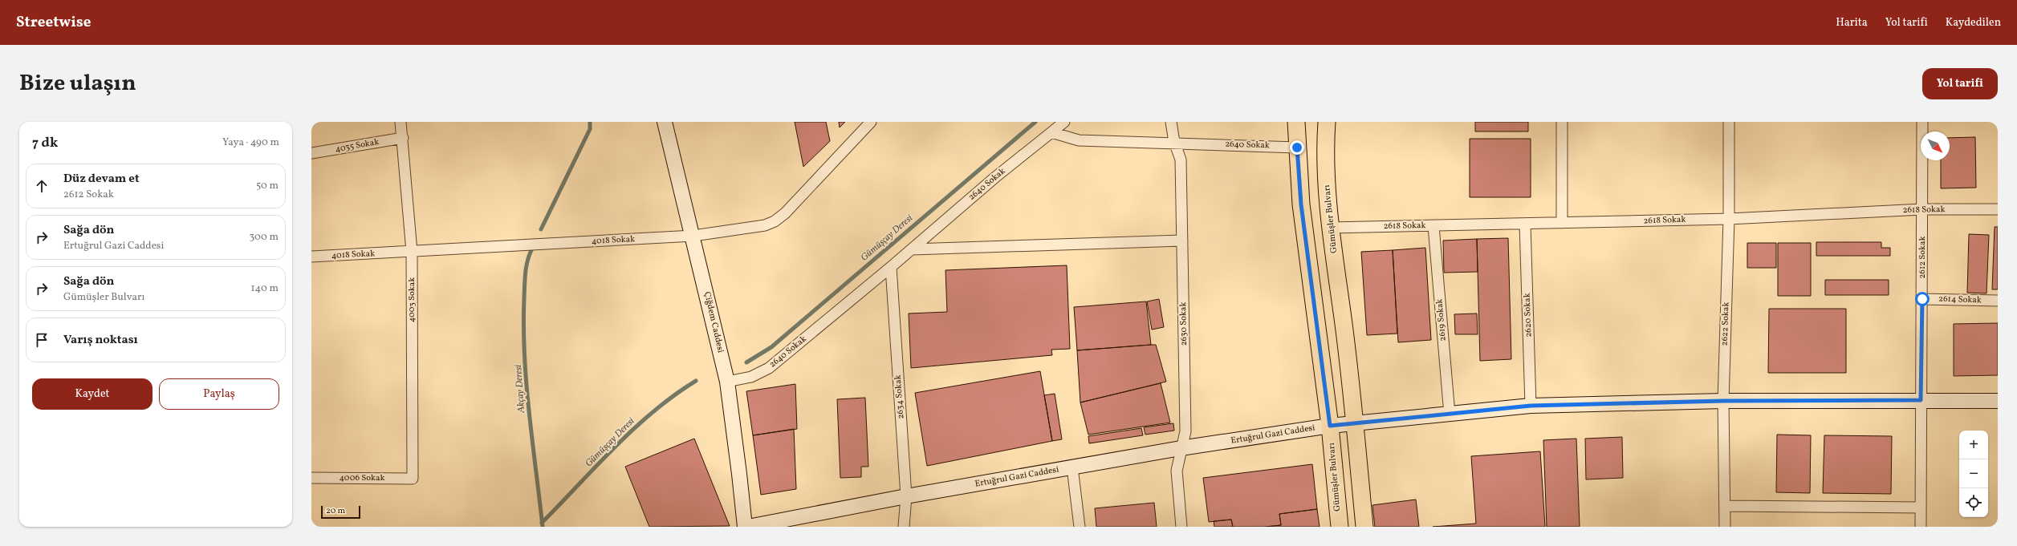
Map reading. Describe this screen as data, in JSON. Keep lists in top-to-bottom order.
{
  "streets": {
    "main road": ["Gümüşler Bulvarı", "Çiğdem Caddesi", "Ertuğrul Gazi Caddesi"],
    "street": [
      "2640 Sokak",
      "4035 Sokak",
      "2618 Sokak",
      "4018 Sokak",
      "2612 Sokak",
      "4003 Sokak",
      "2614 Sokak",
      "2620 Sokak",
      "2619 Sokak",
      "2630 Sokak",
      "2622 Sokak",
      "2634 Sokak",
      "4006 Sokak"
    ]
  },
  "crossings": [
    ["2640 Sokak", "Gümüşler Bulvarı"],
    ["2640 Sokak", "Çiğdem Caddesi"],
    ["2640 Sokak", "2630 Sokak"],
    ["2640 Sokak", "2634 Sokak"],
    ["4035 Sokak", "4003 Sokak"],
    ["2618 Sokak", "Gümüşler Bulvarı"],
    ["2618 Sokak", "2612 Sokak"],
    ["2618 Sokak", "2620 Sokak"],
    ["2618 Sokak", "2619 Sokak"],
    ["2618 Sokak", "2622 Sokak"],
    ["Gümüşler Bulvarı", "Ertuğrul Gazi Caddesi"],
    ["4018 Sokak", "4003 Sokak"],
    ["4018 Sokak", "Çiğdem Caddesi"],
    ["2612 Sokak", "2614 Sokak"],
    ["2612 Sokak", "Ertuğrul Gazi Caddesi"],
    ["4003 Sokak", "4006 Sokak"],
    ["2620 Sokak", "Ertuğrul Gazi Caddesi"],
    ["2619 Sokak", "Ertuğrul Gazi Caddesi"],
    ["2630 Sokak", "Ertuğrul Gazi Caddesi"],
    ["2622 Sokak", "Ertuğrul Gazi Caddesi"],
    ["2634 Sokak", "Ertuğrul Gazi Caddesi"]
  ],
  "water": ["Gümüşçay Deresi", "Akçay Deresi"],
  "scale_bar": "20 m",
  "north": "bottom right",
  "page": {
    "header": "Streetwise",
    "nav": ["Harita", "Yol tarifi", "Kaydedilen"],
    "title": "Bize ulaşın",
    "buttons": [
      "Yol tarifi",
      ["Kaydet", "Paylaş"]
    ],
    "heading": ["7 dk", "Yaya · 490 m"],
    "list": [
      ["Düz devam et", "2612 Sokak", "50 m"],
      ["Sağa dön", "Ertuğrul Gazi Caddesi", "300 m"],
      ["Sağa dön", "Gümüşler Bulvarı", "140 m"],
      "Varış noktası"
    ],
    "map_buttons": ["+", "−"],
    "scale": "20 m"
  }
}
